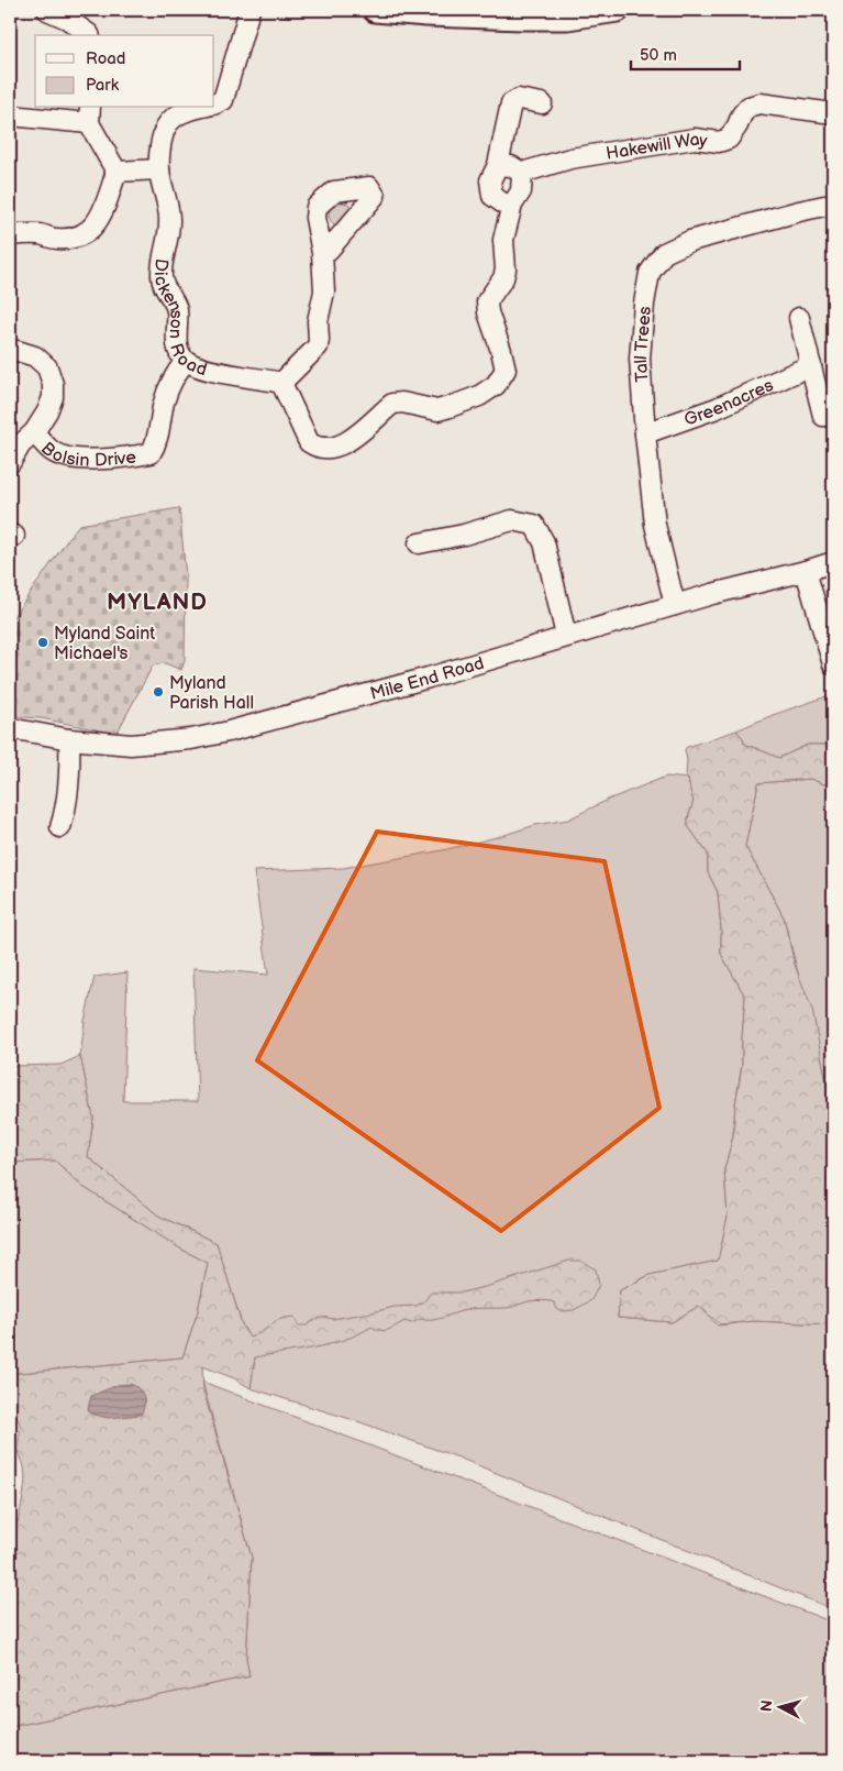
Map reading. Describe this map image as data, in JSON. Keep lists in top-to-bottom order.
{
  "streets": {
    "street": [
      "Hakewill Way",
      "Dickenson Road",
      "Tall Trees",
      "Greenacres",
      "Bolsin Drive",
      "Mile End Road"
    ]
  },
  "crossings": [
    ["Dickenson Road", "Bolsin Drive"],
    ["Tall Trees", "Greenacres"],
    ["Tall Trees", "Mile End Road"]
  ],
  "districts": ["MYLAND"],
  "places": ["Myland Saint Michael's", "Myland Parish Hall"],
  "legend": ["Road", "Park"],
  "scale_bar": "50 m",
  "north": "left"
}
